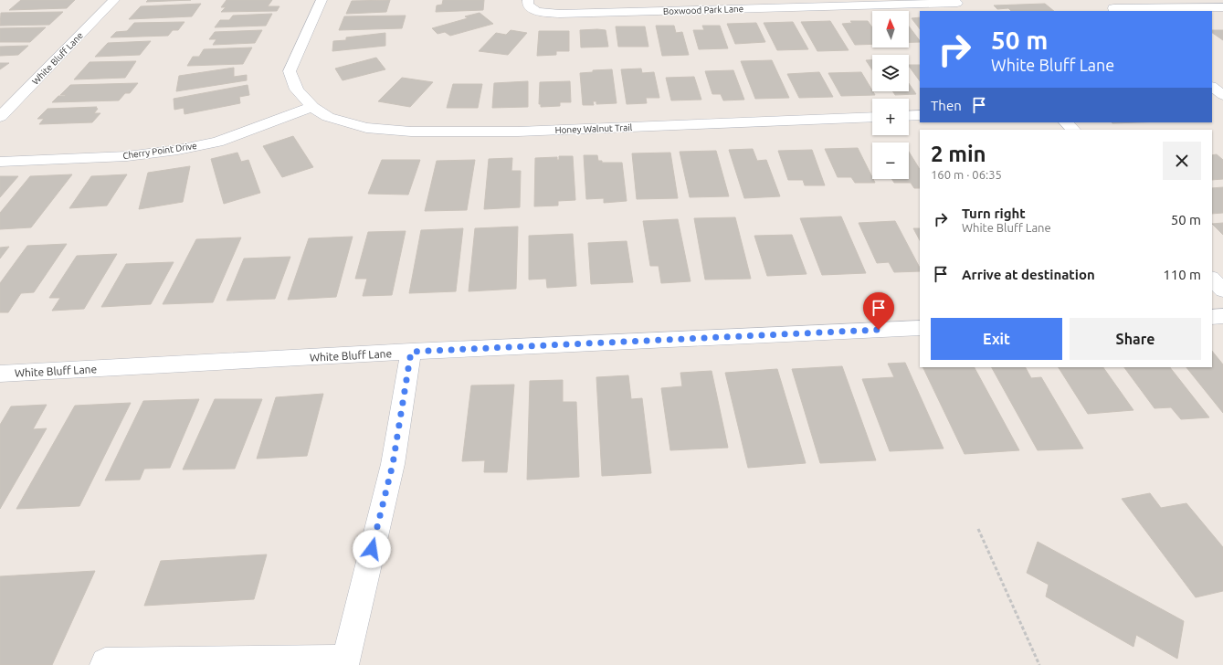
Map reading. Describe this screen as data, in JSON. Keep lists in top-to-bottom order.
{
  "streets": {
    "street": [
      "Boxwood Park Lane",
      "White Bluff Lane",
      "Honey Walnut Trail",
      "Cherry Point Drive"
    ]
  },
  "crossings": [
    ["Honey Walnut Trail", "Cherry Point Drive"]
  ],
  "north": "top",
  "page": {
    "map_buttons": ["+", "−"],
    "turn": ["50 m", "White Bluff Lane"],
    "then": "Then",
    "heading": ["2 min", "160 m · 06:35"],
    "list": [
      {
        "name": "Turn right",
        "note": "White Bluff Lane",
        "value": "50 m"
      },
      {
        "name": "Arrive at destination",
        "value": "110 m"
      }
    ],
    "buttons": ["Exit", "Share"]
  }
}
